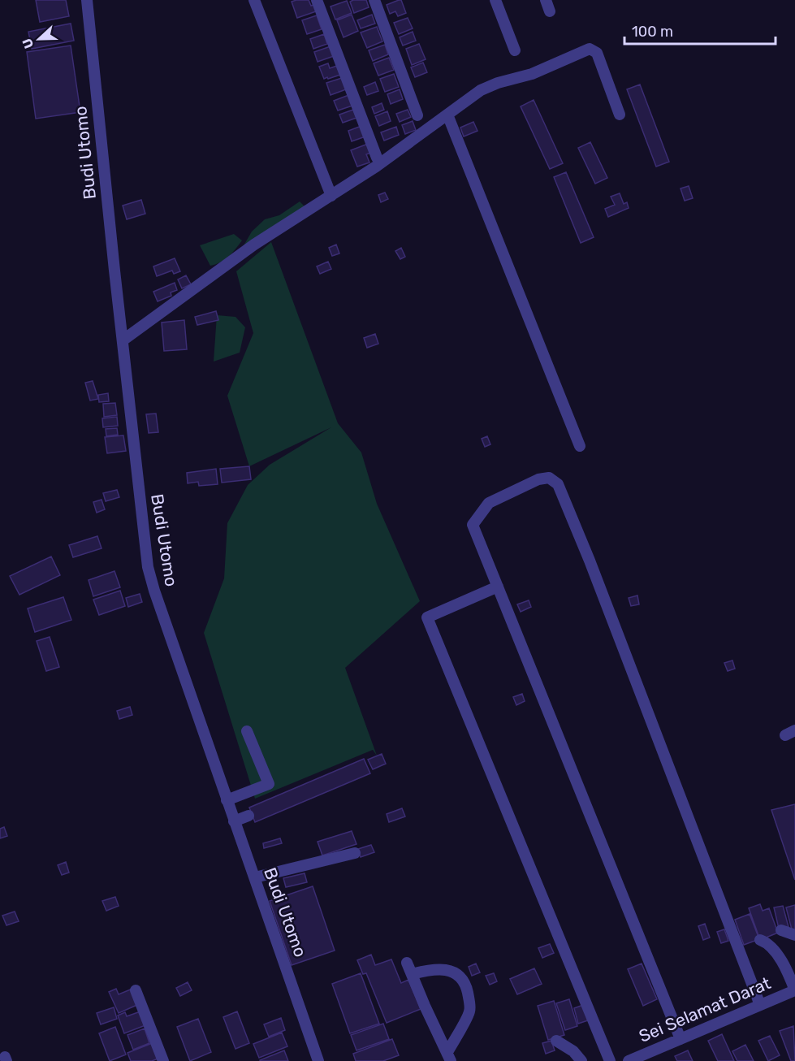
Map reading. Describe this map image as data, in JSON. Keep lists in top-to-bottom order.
{
  "streets": {
    "street": ["Budi Utomo", "Sei Selamat Darat"]
  },
  "scale_bar": "100 m",
  "north": "left"
}
